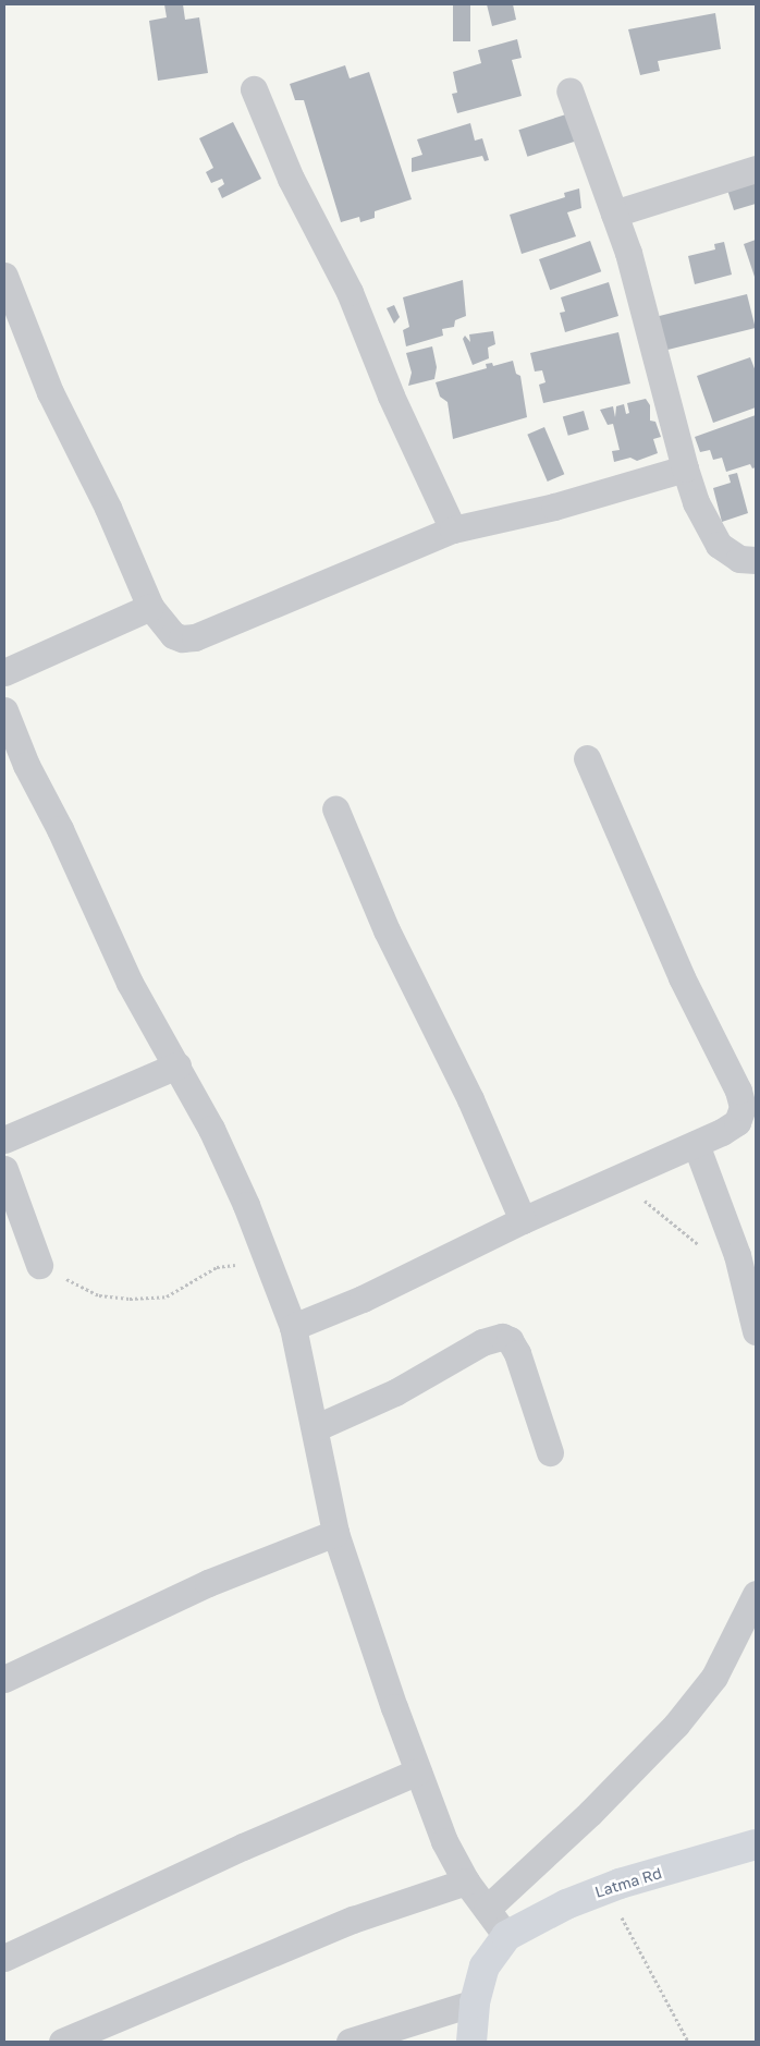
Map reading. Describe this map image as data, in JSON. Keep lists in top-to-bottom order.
{
  "streets": {
    "street": ["Latma Rd"]
  }
}
